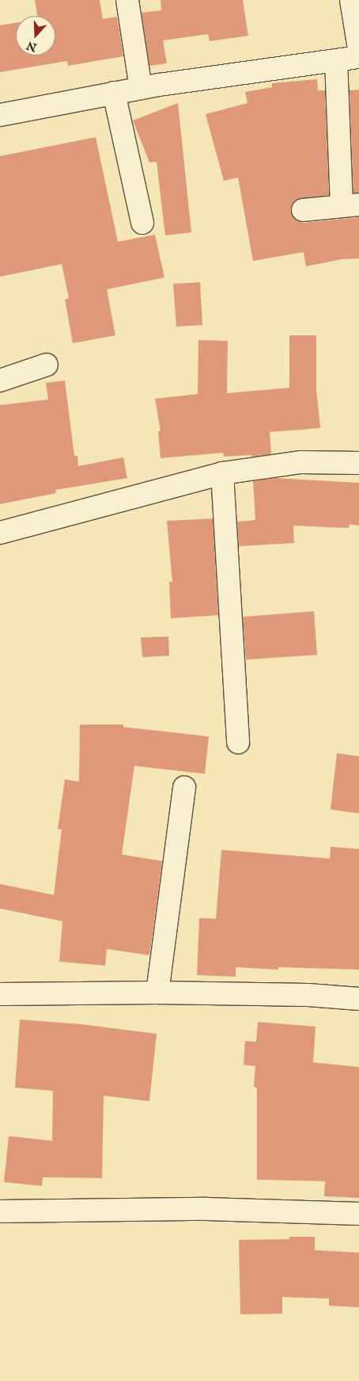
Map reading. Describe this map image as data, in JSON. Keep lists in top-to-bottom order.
{
  "north": "bottom"
}
